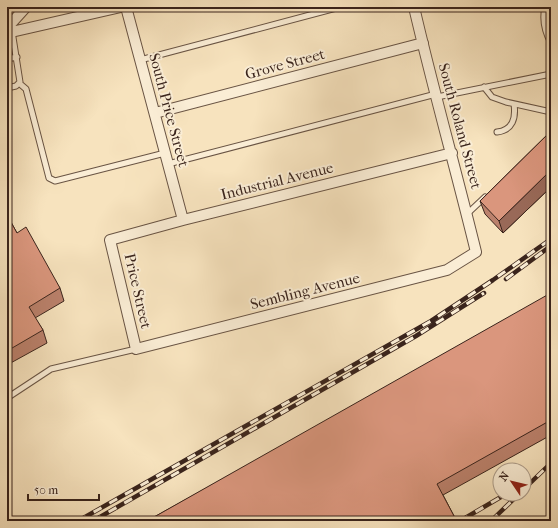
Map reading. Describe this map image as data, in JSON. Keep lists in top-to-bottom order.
{
  "streets": {
    "street": [
      "Grove Street",
      "South Price Street",
      "South Roland Street",
      "Industrial Avenue",
      "Price Street",
      "Sembling Avenue"
    ]
  },
  "crossings": [
    ["Grove Street", "South Price Street"],
    ["Grove Street", "South Roland Street"],
    ["South Price Street", "Industrial Avenue"],
    ["South Roland Street", "Industrial Avenue"],
    ["South Roland Street", "Sembling Avenue"],
    ["Industrial Avenue", "Price Street"],
    ["Price Street", "Sembling Avenue"]
  ],
  "scale_bar": "50 m",
  "north": "top left"
}
